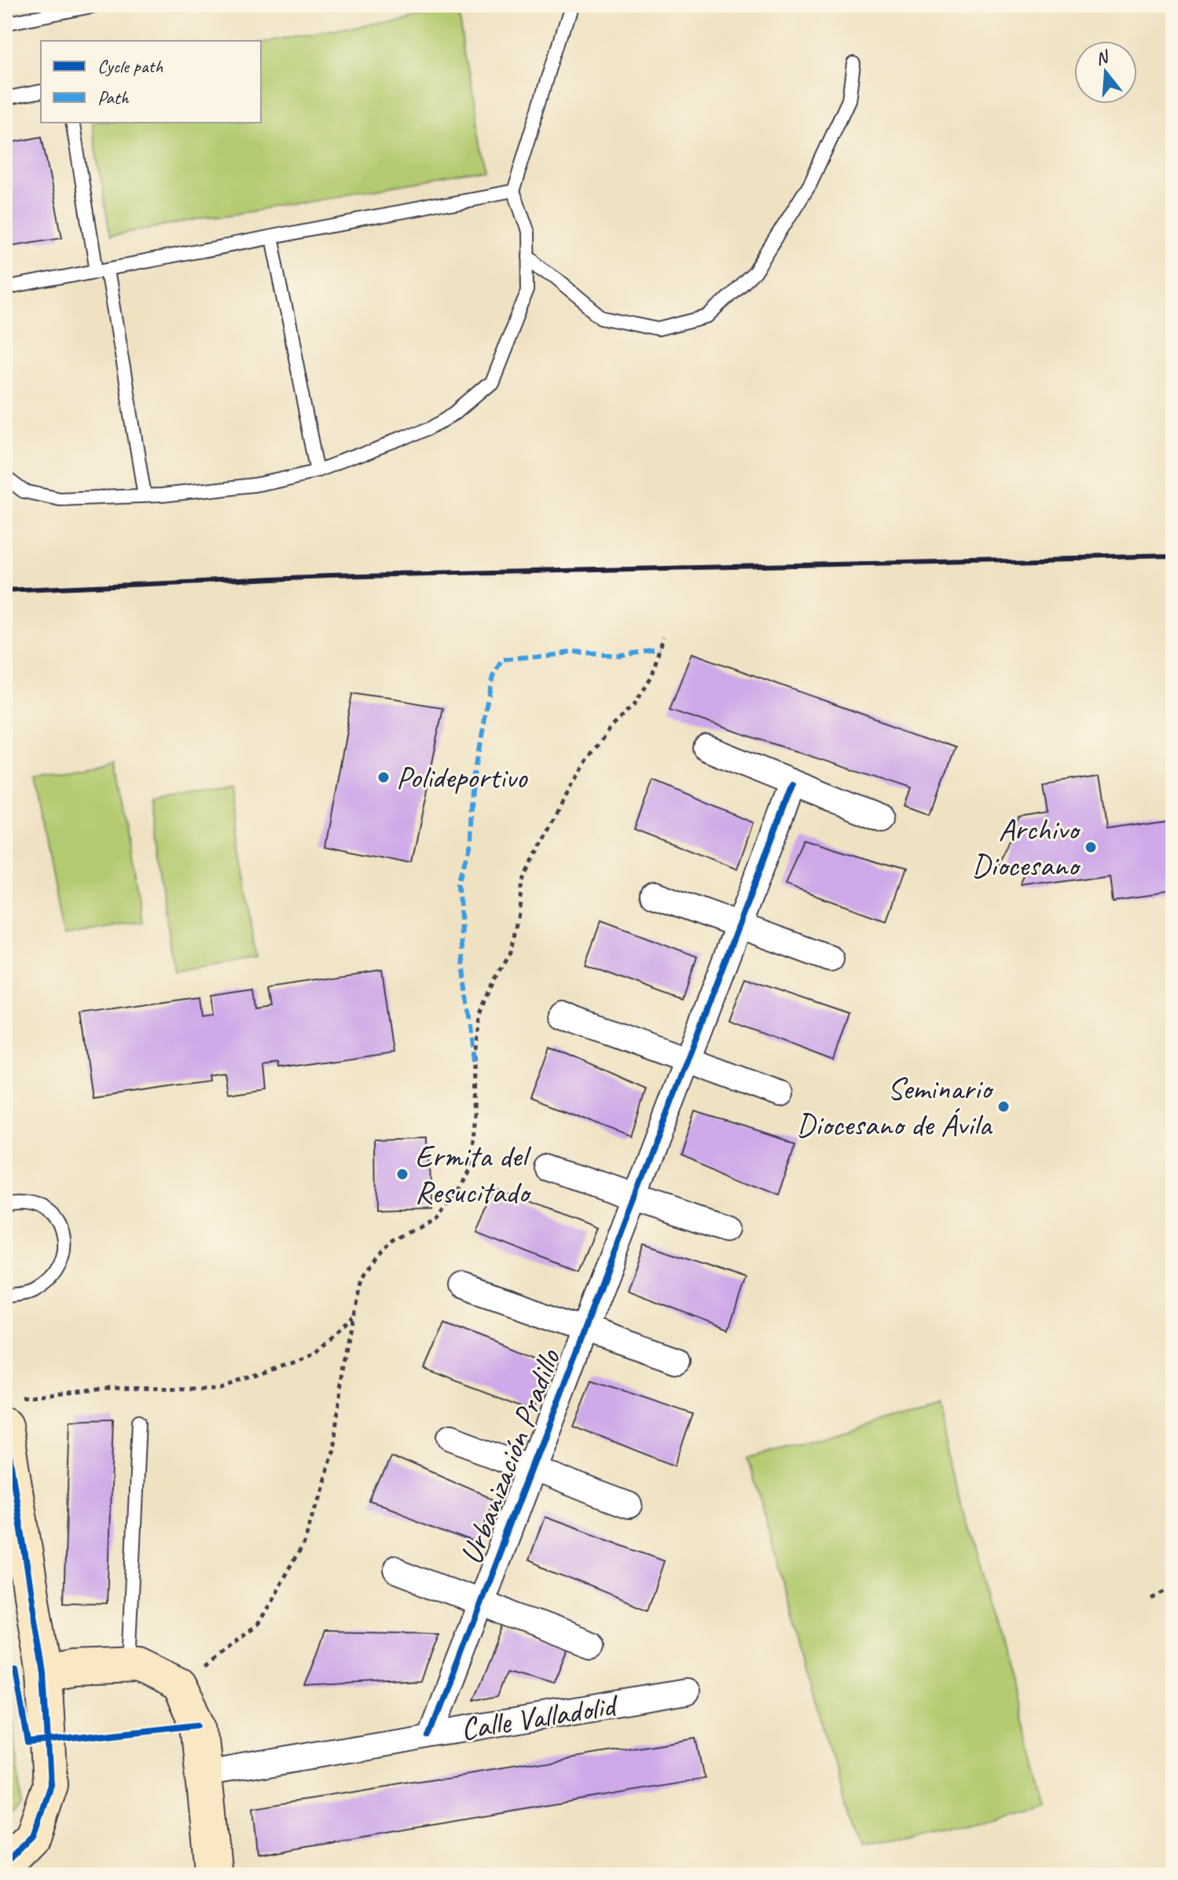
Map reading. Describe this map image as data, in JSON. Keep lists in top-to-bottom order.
{
  "streets": {
    "street": ["Urbanización Pradillo", "Calle Valladolid"]
  },
  "crossings": [
    ["Urbanización Pradillo", "Calle Valladolid"]
  ],
  "places": [
    "Polideportivo",
    "Archivo Diocesano",
    "Seminario Diocesano de Ávila",
    "Ermita del Resucitado"
  ],
  "legend": ["Cycle path", "Path"],
  "north": "top"
}
